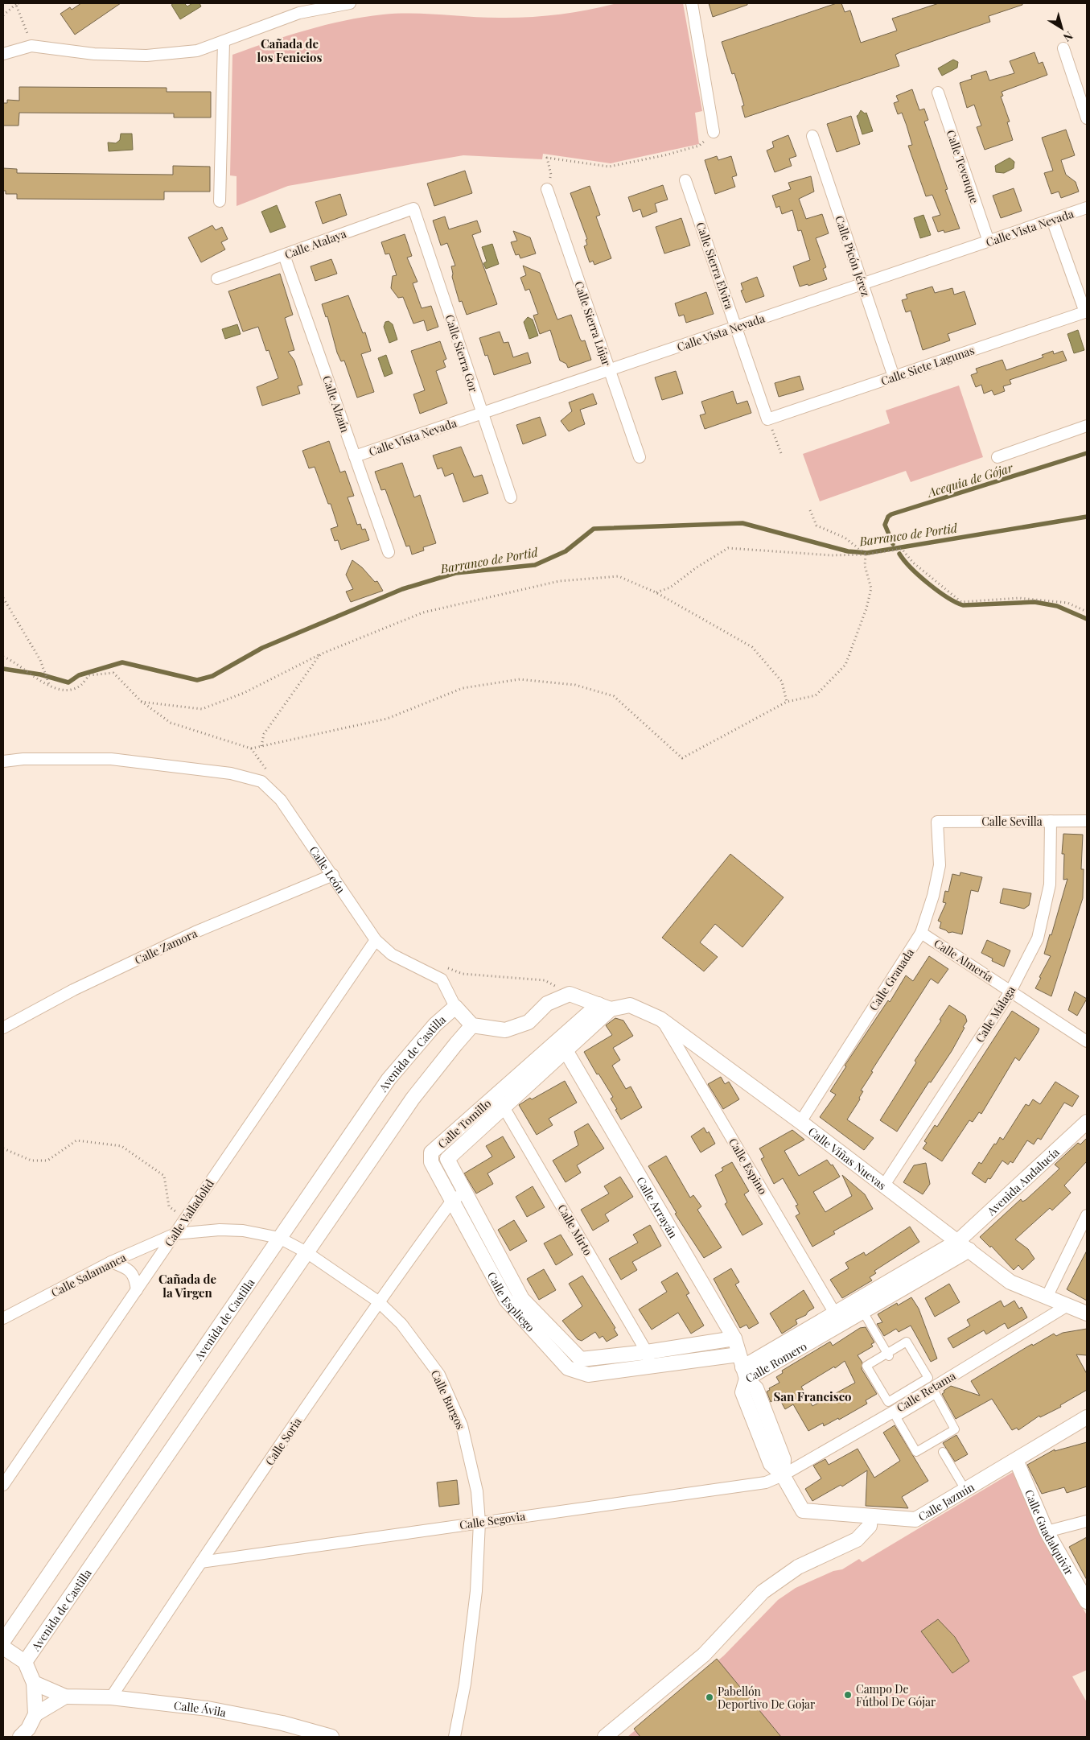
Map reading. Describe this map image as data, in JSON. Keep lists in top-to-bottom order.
{
  "streets": {
    "street": [
      "Calle Tevenque",
      "Calle Vista Nevada",
      "Calle Atalaya",
      "Calle Picón Jérez",
      "Calle Sierra Elvira",
      "Calle Sierra Lújar",
      "Calle Sierra Gor",
      "Calle Siete Lagunas",
      "Calle Alzaín",
      "Calle Sevilla",
      "Calle León",
      "Calle Zamora",
      "Calle Almería",
      "Calle Granada",
      "Calle Málaga",
      "Avenida de Castilla",
      "Calle Tomillo",
      "Calle Viñas Nuevas",
      "Calle Espino",
      "Avenida Andalucía",
      "Calle Arrayán",
      "Calle Valladolid",
      "Calle Mirto",
      "Calle Salamanca",
      "Calle Espliego",
      "Calle Romero",
      "Calle Retama",
      "Calle Burgos",
      "Calle Soria",
      "Calle Jazmín",
      "Calle Segovia",
      "Calle Guadalquivir",
      "Calle Ávila"
    ]
  },
  "crossings": [
    ["Calle Tevenque", "Calle Vista Nevada"],
    ["Calle Vista Nevada", "Calle Picón Jérez"],
    ["Calle Vista Nevada", "Calle Sierra Elvira"],
    ["Calle Vista Nevada", "Calle Sierra Lújar"],
    ["Calle Vista Nevada", "Calle Sierra Gor"],
    ["Calle Vista Nevada", "Calle Alzaín"],
    ["Calle Atalaya", "Calle Sierra Gor"],
    ["Calle Atalaya", "Calle Alzaín"],
    ["Calle Picón Jérez", "Calle Siete Lagunas"],
    ["Calle Sierra Elvira", "Calle Siete Lagunas"],
    ["Calle Sevilla", "Calle Granada"],
    ["Calle Sevilla", "Calle Málaga"],
    ["Calle León", "Calle Zamora"],
    ["Calle León", "Avenida de Castilla"],
    ["Calle León", "Calle Valladolid"],
    ["Calle Almería", "Calle Granada"],
    ["Calle Almería", "Calle Málaga"],
    ["Calle Granada", "Calle Viñas Nuevas"],
    ["Calle Málaga", "Calle Viñas Nuevas"],
    ["Avenida de Castilla", "Calle Burgos"],
    ["Calle Tomillo", "Calle Viñas Nuevas"],
    ["Calle Tomillo", "Calle Arrayán"],
    ["Calle Tomillo", "Calle Mirto"],
    ["Calle Tomillo", "Calle Espliego"],
    ["Calle Viñas Nuevas", "Calle Espino"],
    ["Calle Viñas Nuevas", "Avenida Andalucía"],
    ["Calle Viñas Nuevas", "Calle Romero"],
    ["Calle Viñas Nuevas", "Calle Retama"],
    ["Calle Espino", "Calle Romero"],
    ["Avenida Andalucía", "Calle Romero"],
    ["Calle Arrayán", "Calle Espliego"],
    ["Calle Arrayán", "Calle Romero"],
    ["Calle Arrayán", "Calle Jazmín"],
    ["Calle Valladolid", "Calle Salamanca"],
    ["Calle Valladolid", "Calle Burgos"],
    ["Calle Mirto", "Calle Espliego"],
    ["Calle Salamanca", "Calle Burgos"],
    ["Calle Espliego", "Calle Romero"],
    ["Calle Espliego", "Calle Soria"],
    ["Calle Espliego", "Calle Jazmín"],
    ["Calle Romero", "Calle Jazmín"],
    ["Calle Retama", "Calle Jazmín"],
    ["Calle Retama", "Calle Segovia"],
    ["Calle Burgos", "Calle Soria"],
    ["Calle Burgos", "Calle Segovia"],
    ["Calle Soria", "Calle Segovia"],
    ["Calle Soria", "Calle Ávila"],
    ["Calle Jazmín", "Calle Segovia"],
    ["Calle Jazmín", "Calle Guadalquivir"]
  ],
  "districts": ["Cañada de los Fenicios", "Cañada de la Virgen", "San Francisco"],
  "water": ["Acequia de Gójar", "Barranco de Portid"],
  "places": ["Campo De Fútbol De Gójar", "Pabellón Deportivo De Gojar"],
  "north": "bottom right"
}
